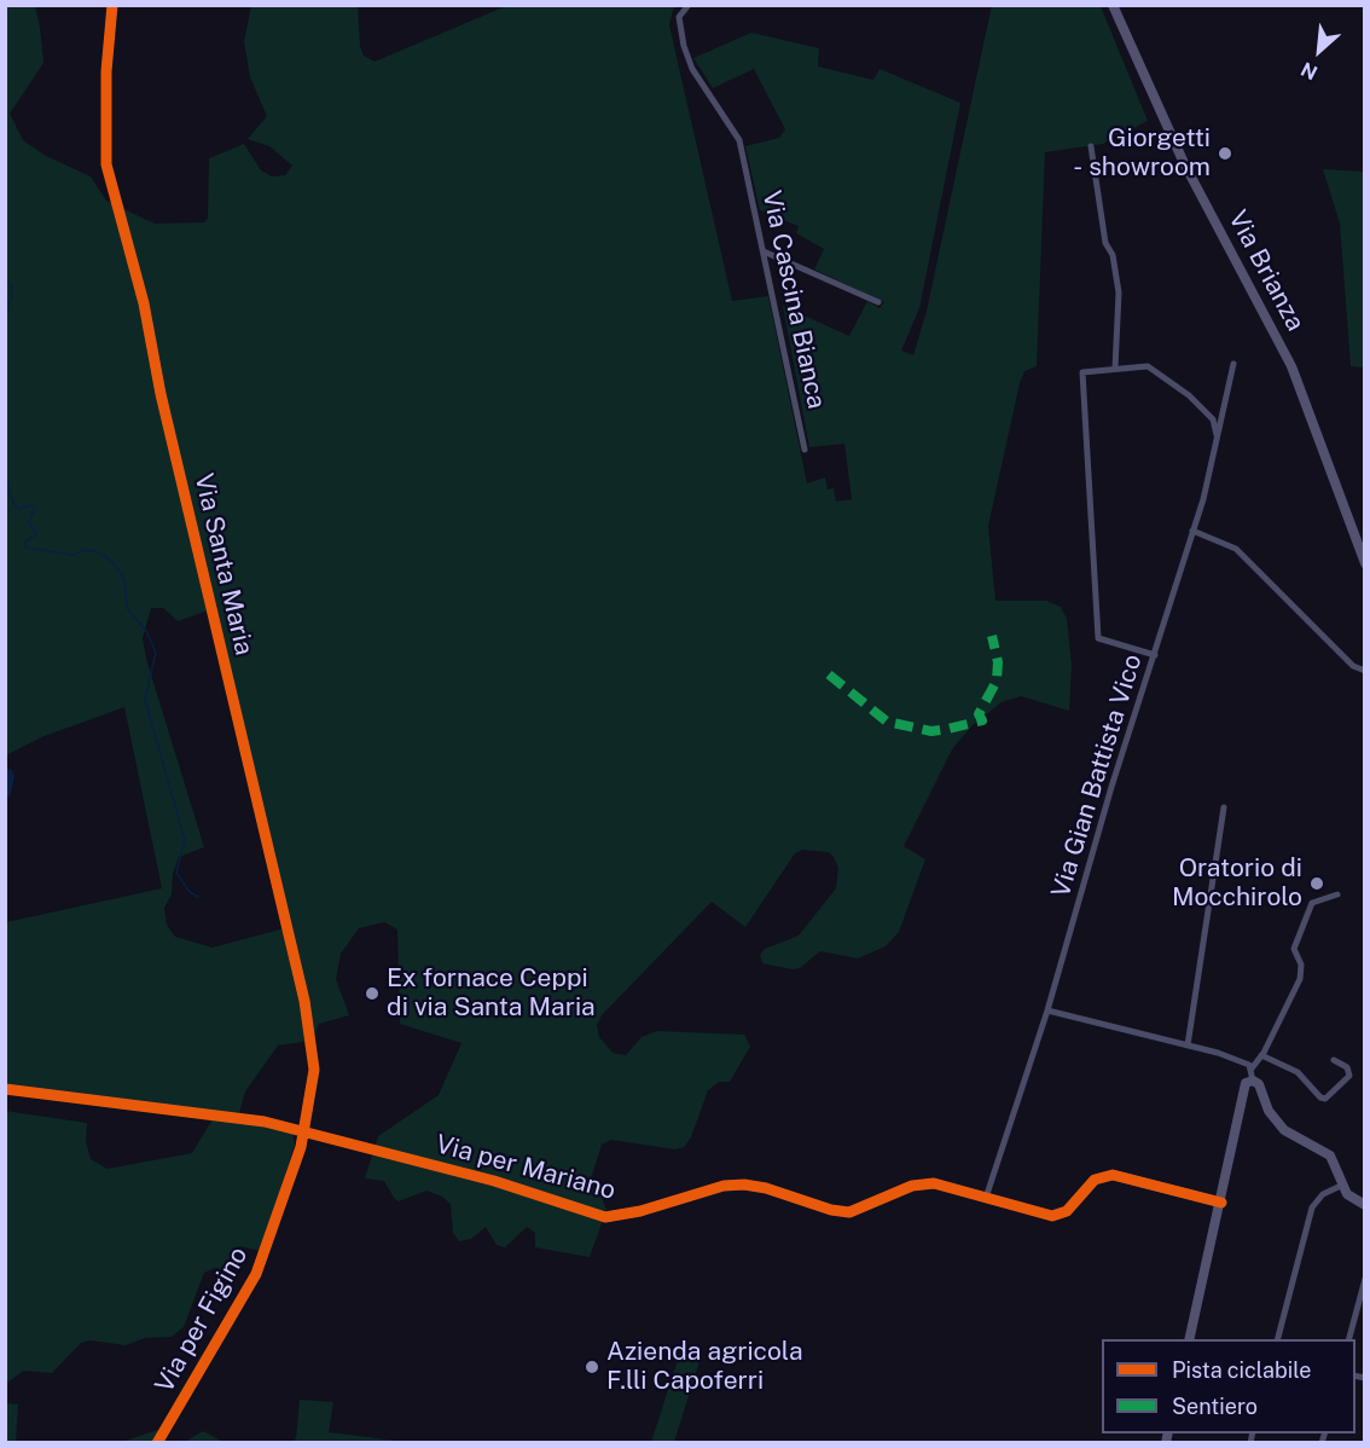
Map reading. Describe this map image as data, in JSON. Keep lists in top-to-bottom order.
{
  "streets": {
    "street": [
      "Via Brianza",
      "Via Cascina Bianca",
      "Via Santa Maria",
      "Via Gian Battista Vico",
      "Via per Mariano",
      "Via per Figino"
    ]
  },
  "crossings": [
    ["Via Santa Maria", "Via per Mariano"],
    ["Via Santa Maria", "Via per Figino"],
    ["Via Gian Battista Vico", "Via per Mariano"],
    ["Via per Mariano", "Via per Figino"]
  ],
  "places": [
    "Giorgetti - showroom",
    "Oratorio di Mocchirolo",
    "Ex fornace Ceppi di via Santa Maria",
    "Azienda agricola F.lli Capoferri"
  ],
  "legend": ["Pista ciclabile", "Sentiero"],
  "north": "bottom left"
}
